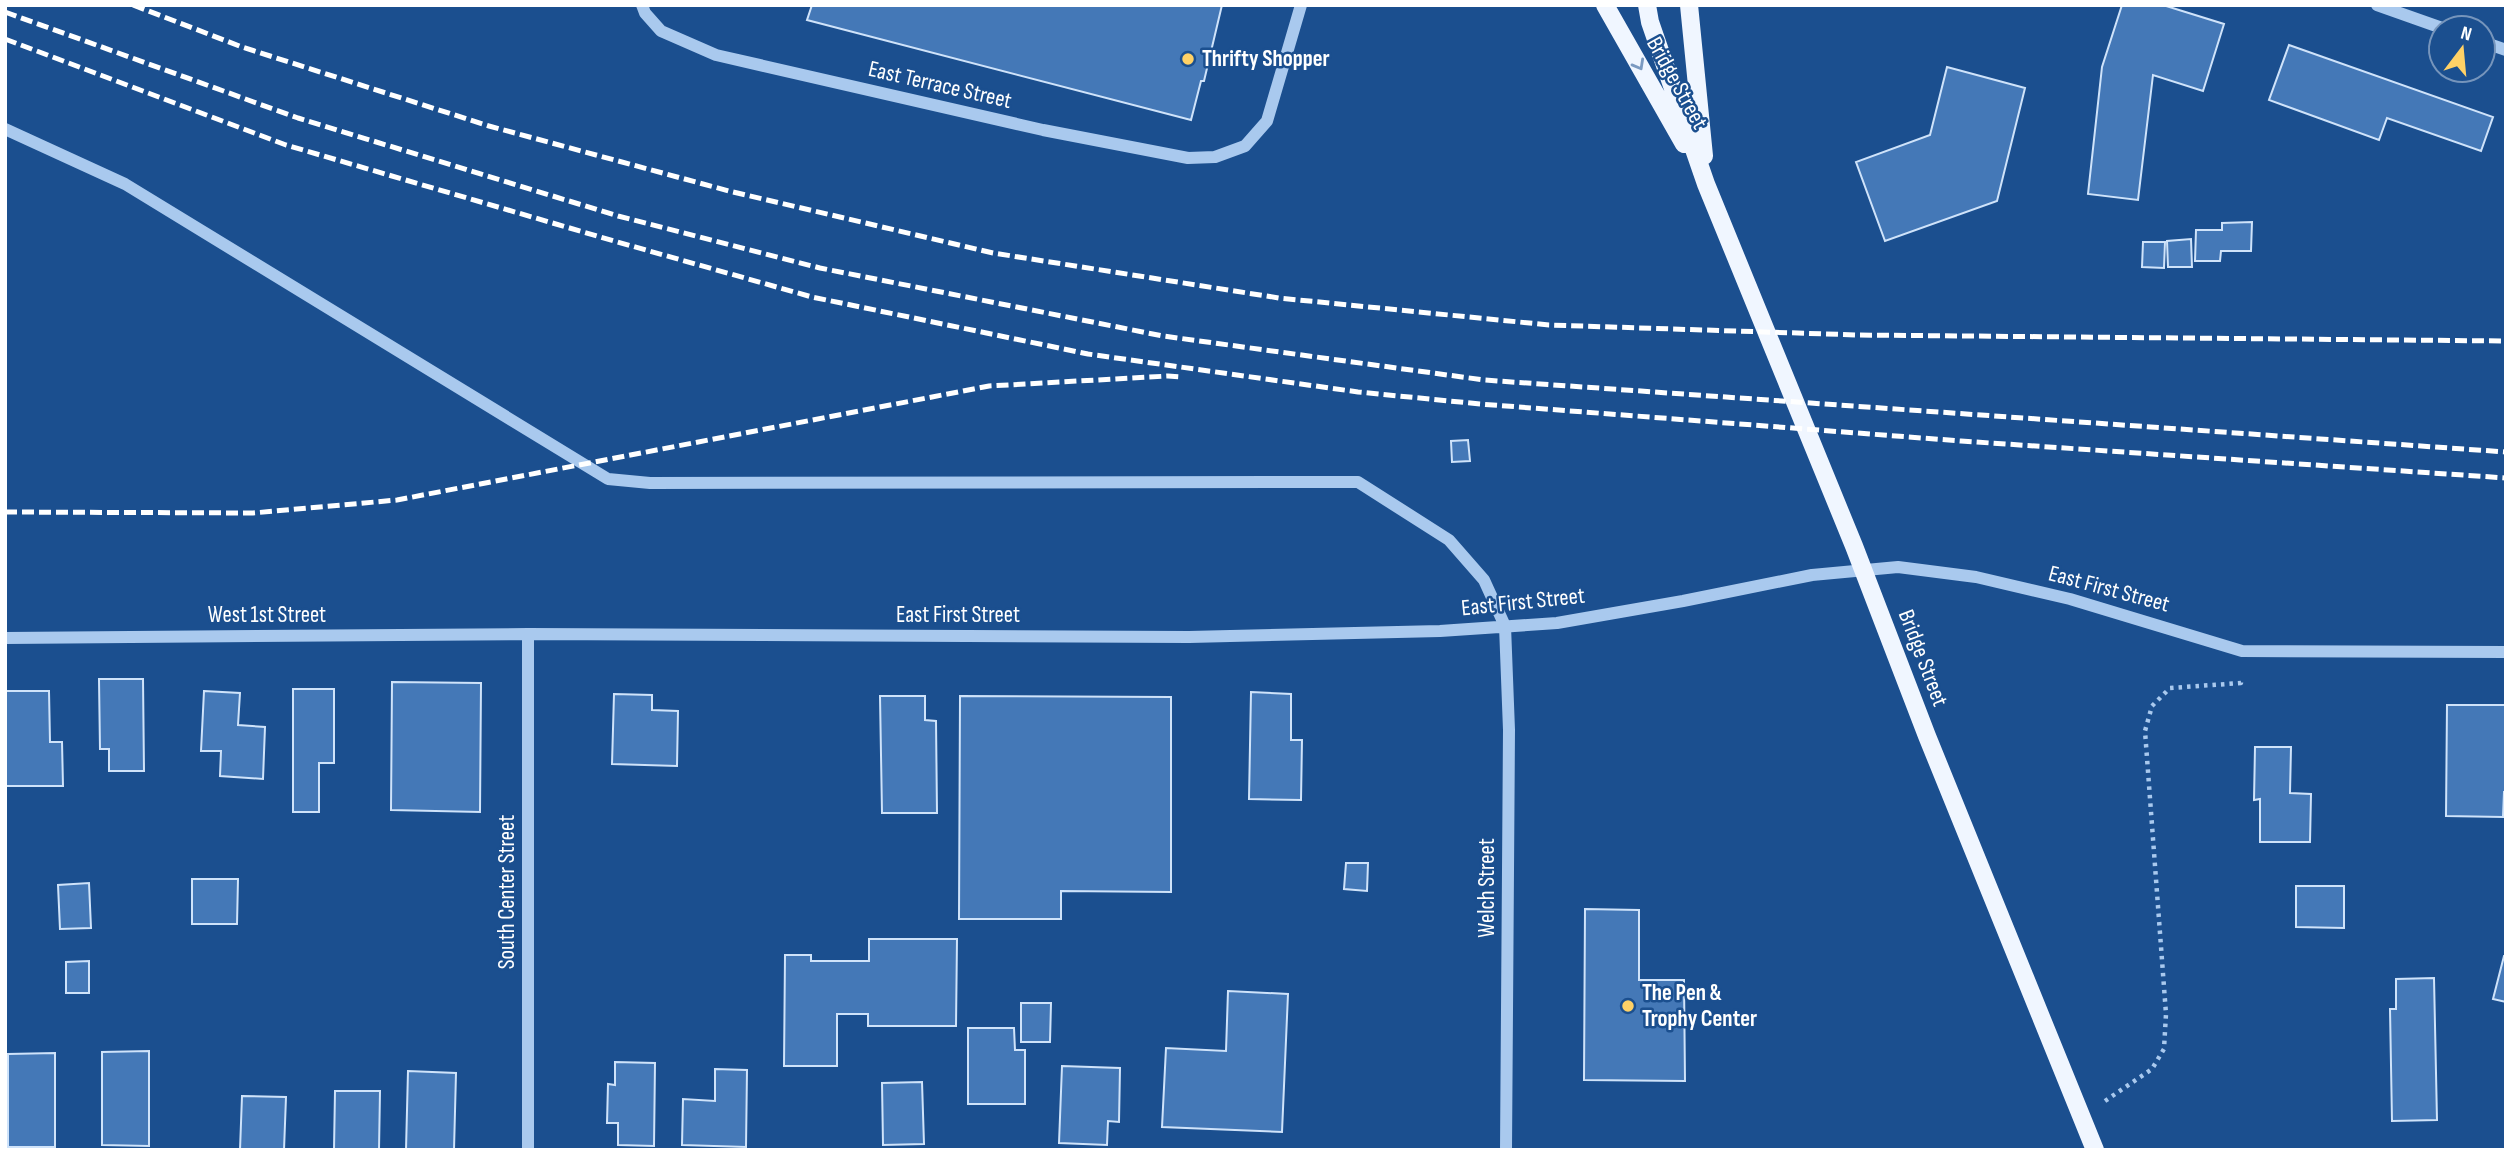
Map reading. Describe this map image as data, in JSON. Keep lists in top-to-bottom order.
{
  "streets": {
    "main road": ["Bridge Street"],
    "street": [
      "East Terrace Street",
      "East First Street",
      "West 1st Street",
      "Welch Street",
      "South Center Street"
    ]
  },
  "crossings": [
    ["East First Street", "West 1st Street"],
    ["East First Street", "Welch Street"],
    ["East First Street", "South Center Street"],
    ["West 1st Street", "South Center Street"]
  ],
  "places": ["Thrifty Shopper", "The Pen & Trophy Center"],
  "north": "top"
}
